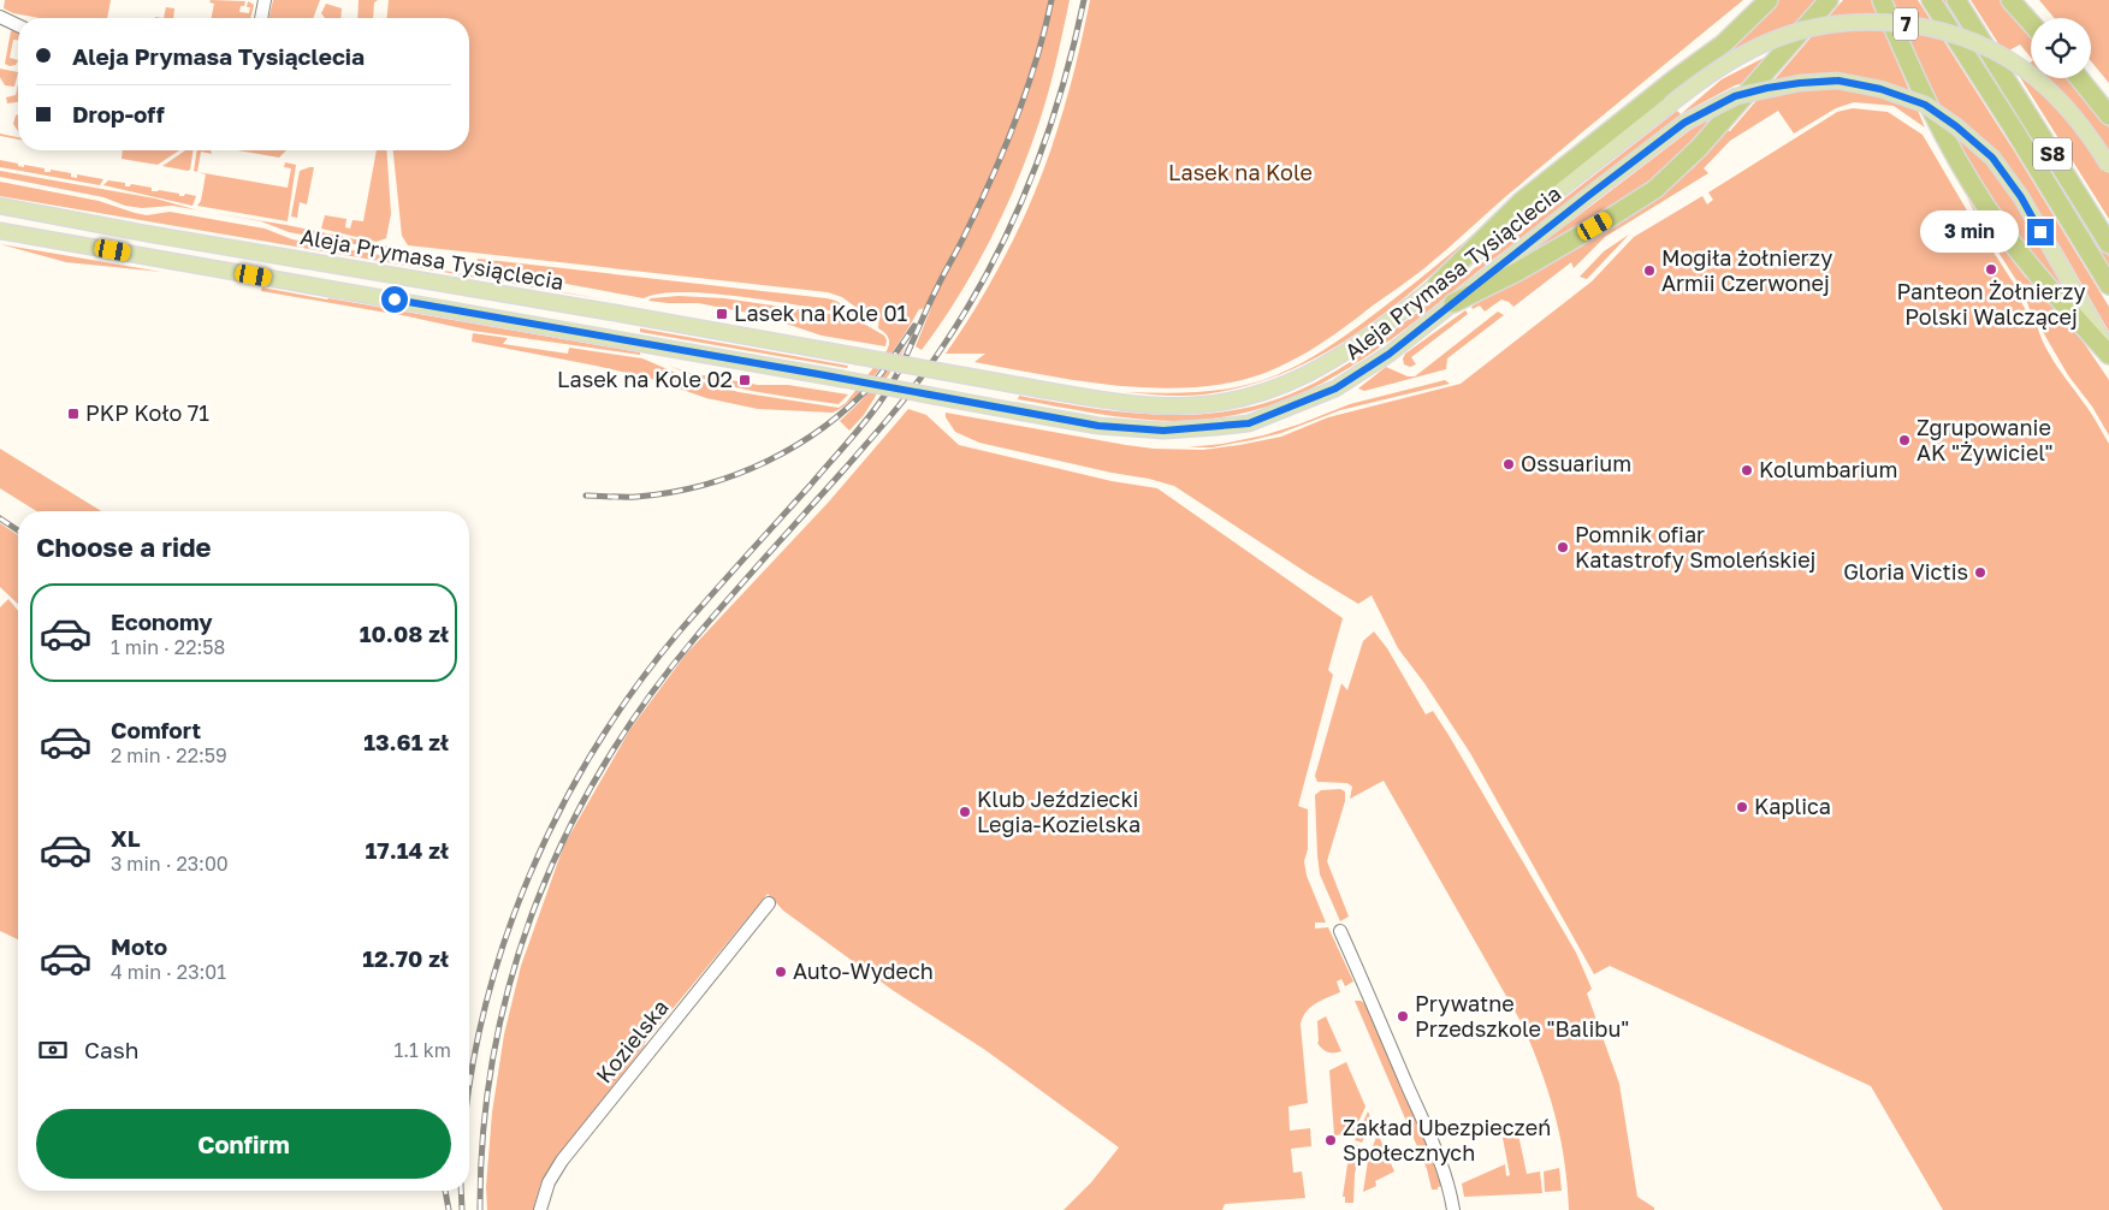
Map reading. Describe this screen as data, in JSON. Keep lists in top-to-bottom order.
{
  "streets": {
    "highway": ["S8"],
    "main road": ["7", "Aleja Prymasa Tysiąclecia"],
    "street": ["Kozielska"]
  },
  "parks": ["Lasek na Kole"],
  "places": {
    "other": [
      "Panteon Żołnierzy Polski Walczącej",
      "Mogiła żołnierzy Armii Czerwonej",
      "Zgrupowanie AK \"Żywiciel\"",
      "Ossuarium",
      "Kolumbarium",
      "Pomnik ofiar Katastrofy Smoleńskiej",
      "Gloria Victis",
      "Kaplica",
      "Klub Jeździecki Legia-Kozielska",
      "Auto-Wydech",
      "Prywatne Przedszkole \"Balibu\"",
      "Zakład Ubezpieczeń Społecznych"
    ],
    "transit": ["Lasek na Kole 01", "Lasek na Kole 02", "PKP Koło 71"]
  },
  "page": {
    "banner": ["Aleja Prymasa Tysiąclecia", "Drop-off"],
    "bubble": "3 min",
    "heading": "Choose a ride",
    "list": [
      {
        "name": "Economy",
        "note": "1 min · 22:58",
        "value": "10.08 zł"
      },
      {
        "name": "Comfort",
        "note": "2 min · 22:59",
        "value": "13.61 zł"
      },
      {
        "name": "XL",
        "note": "3 min · 23:00",
        "value": "17.14 zł"
      },
      {
        "name": "Moto",
        "note": "4 min · 23:01",
        "value": "12.70 zł"
      }
    ],
    "pay": ["Cash", "1.1 km"],
    "buttons": "Confirm"
  }
}
